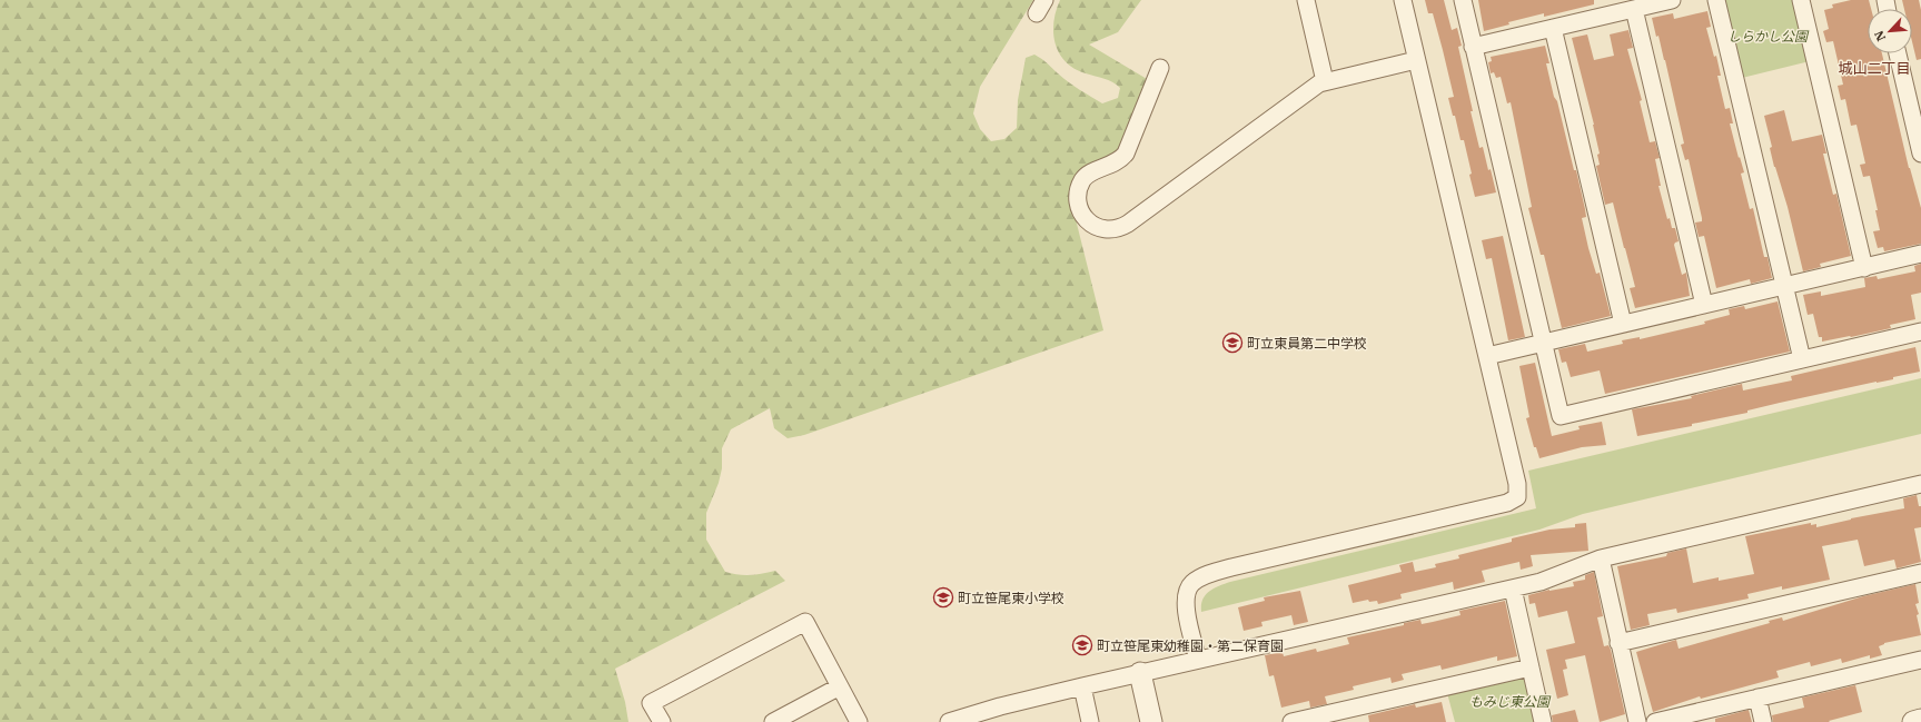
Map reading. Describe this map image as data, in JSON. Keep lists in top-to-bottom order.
{
  "districts": ["城山二丁目"],
  "parks": ["しらかし公園", "もみじ東公園"],
  "places": {
    "school or university": ["町立東員第二中学校", "町立笹尾東小学校", "町立笹尾東幼稚園・第二保育園"]
  },
  "north": "bottom left"
}
